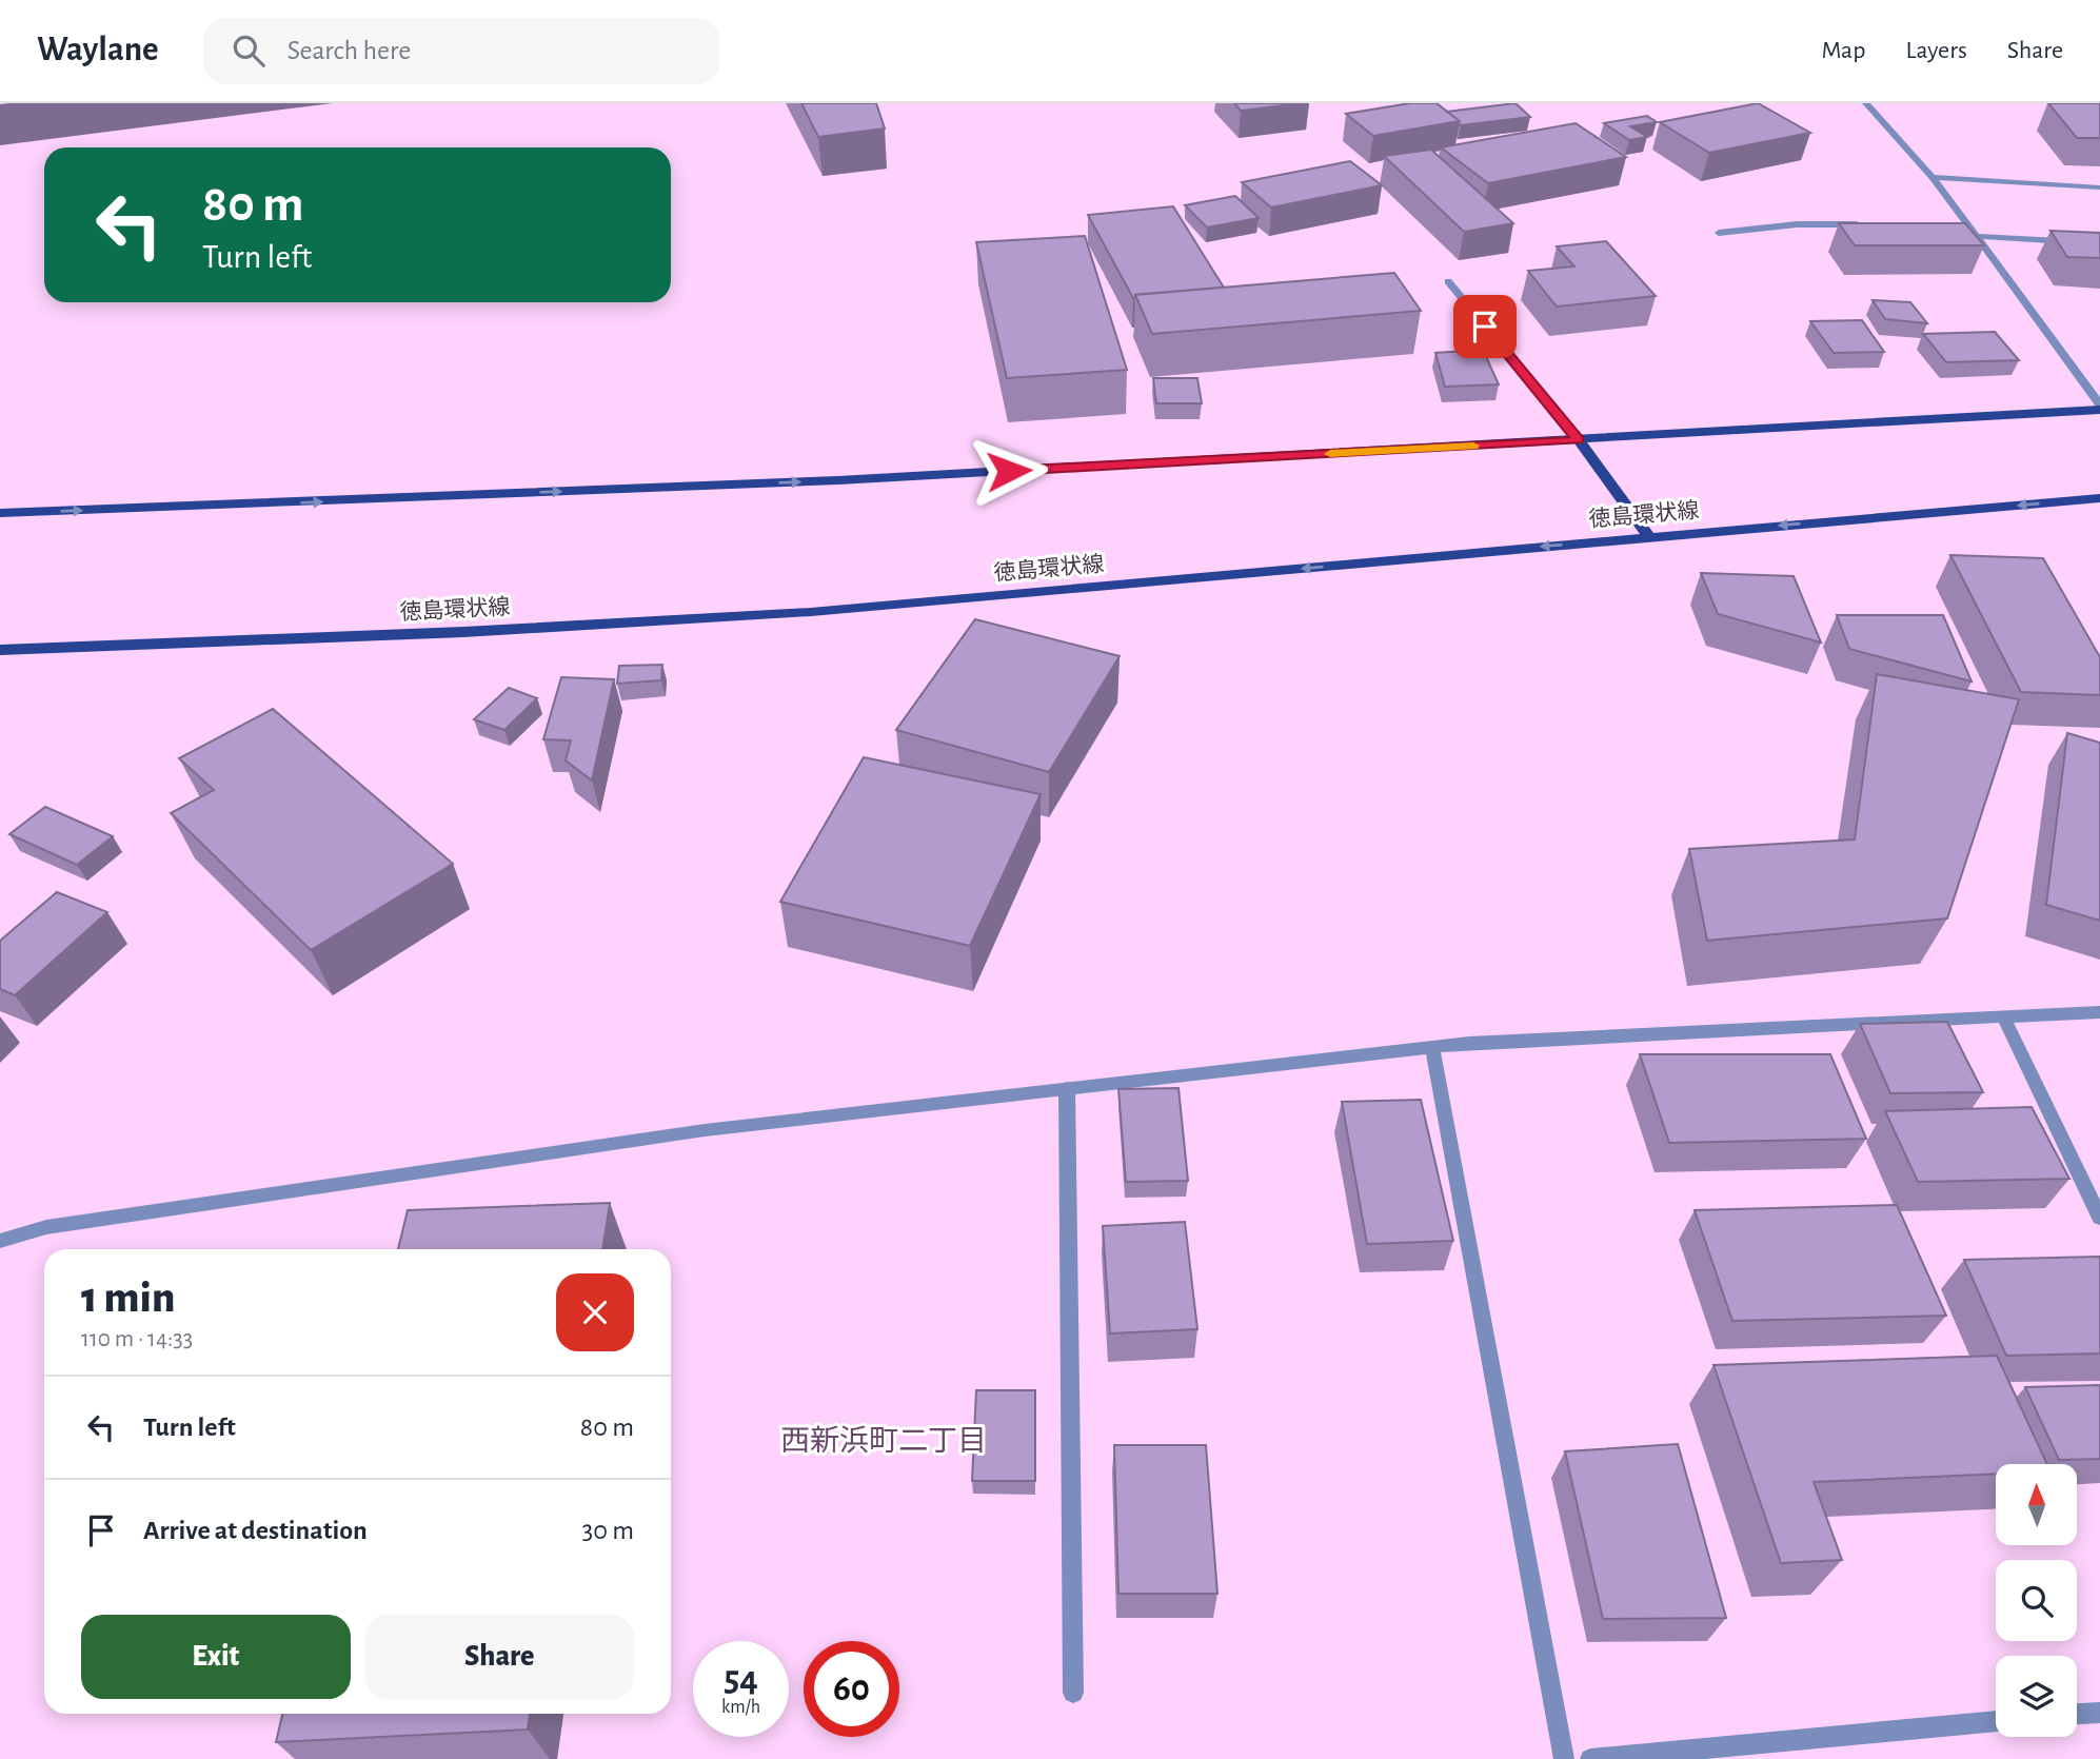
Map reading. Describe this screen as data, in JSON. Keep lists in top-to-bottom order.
{
  "streets": {
    "main road": ["徳島環状線"]
  },
  "districts": ["西新浜町二丁目"],
  "north": "top",
  "page": {
    "header": "Waylane",
    "search": "Search here",
    "nav": ["Map", "Layers", "Share"],
    "turn": ["80 m", "Turn left"],
    "heading": ["1 min", "110 m · 14:33"],
    "list": [
      {
        "name": "Turn left",
        "value": "80 m"
      },
      {
        "name": "Arrive at destination",
        "value": "30 m"
      }
    ],
    "buttons": ["Exit", "Share"],
    "speed": "54 km/h",
    "limit": "60"
  }
}
